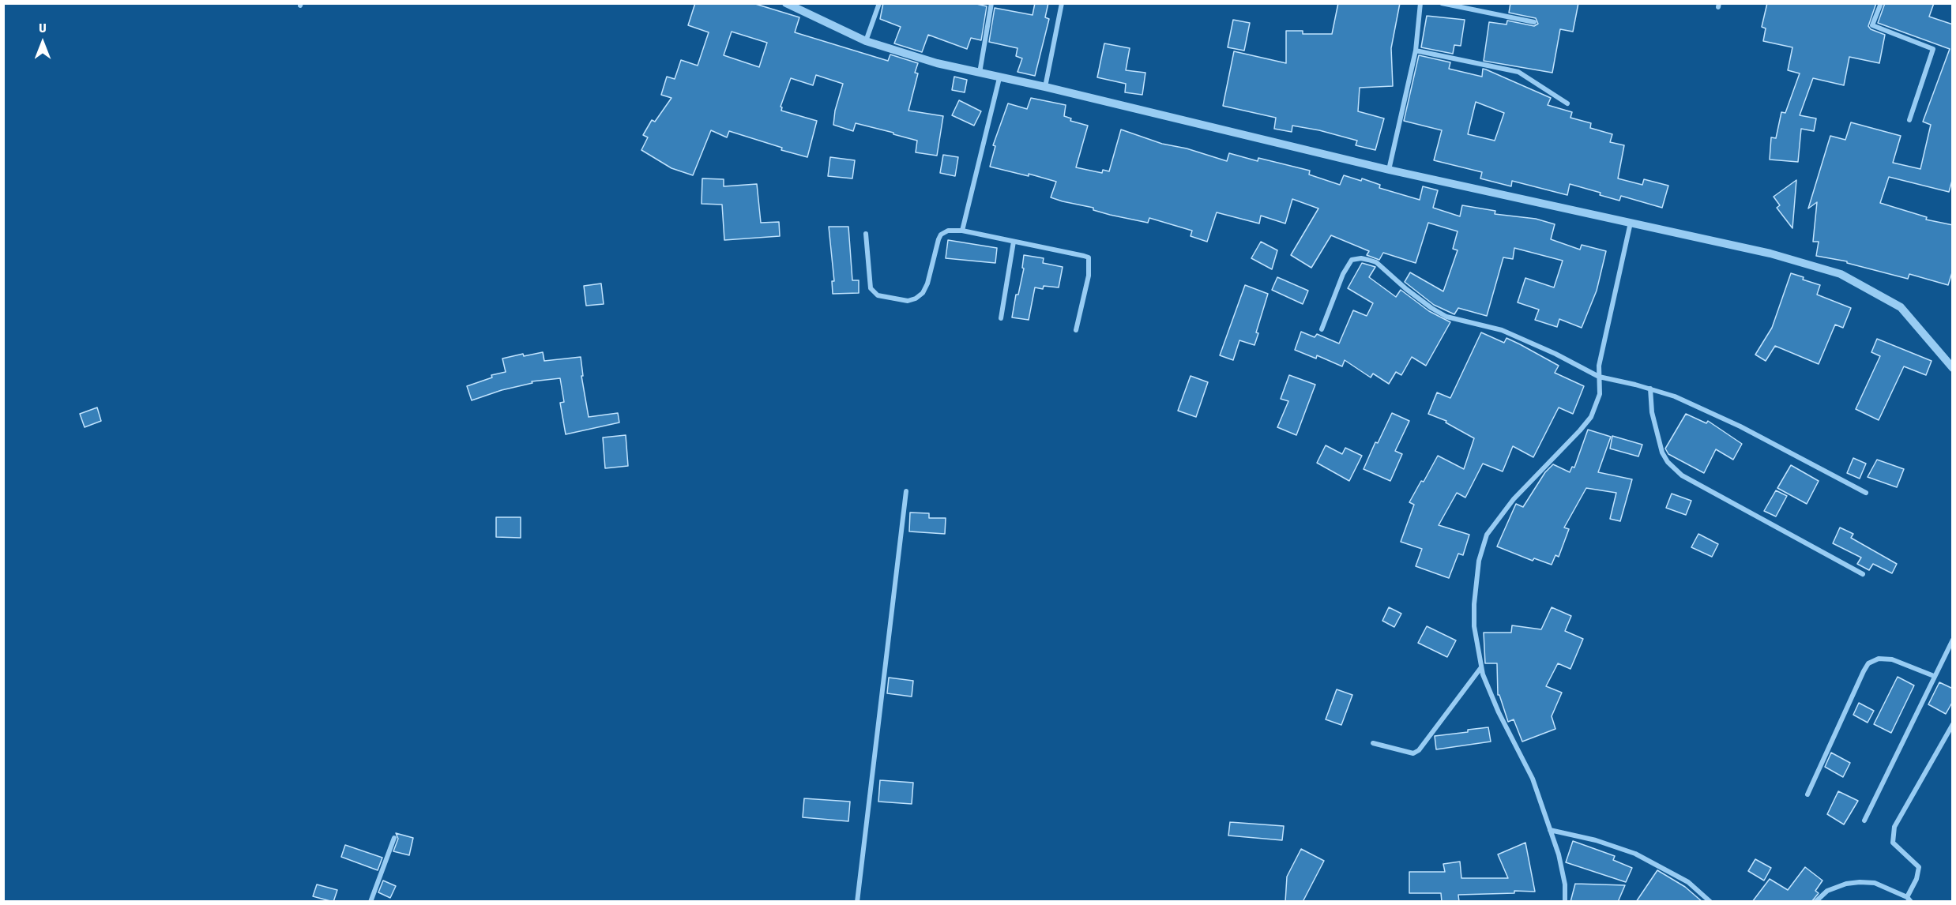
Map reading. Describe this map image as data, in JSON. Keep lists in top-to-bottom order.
{
  "north": "top"
}
